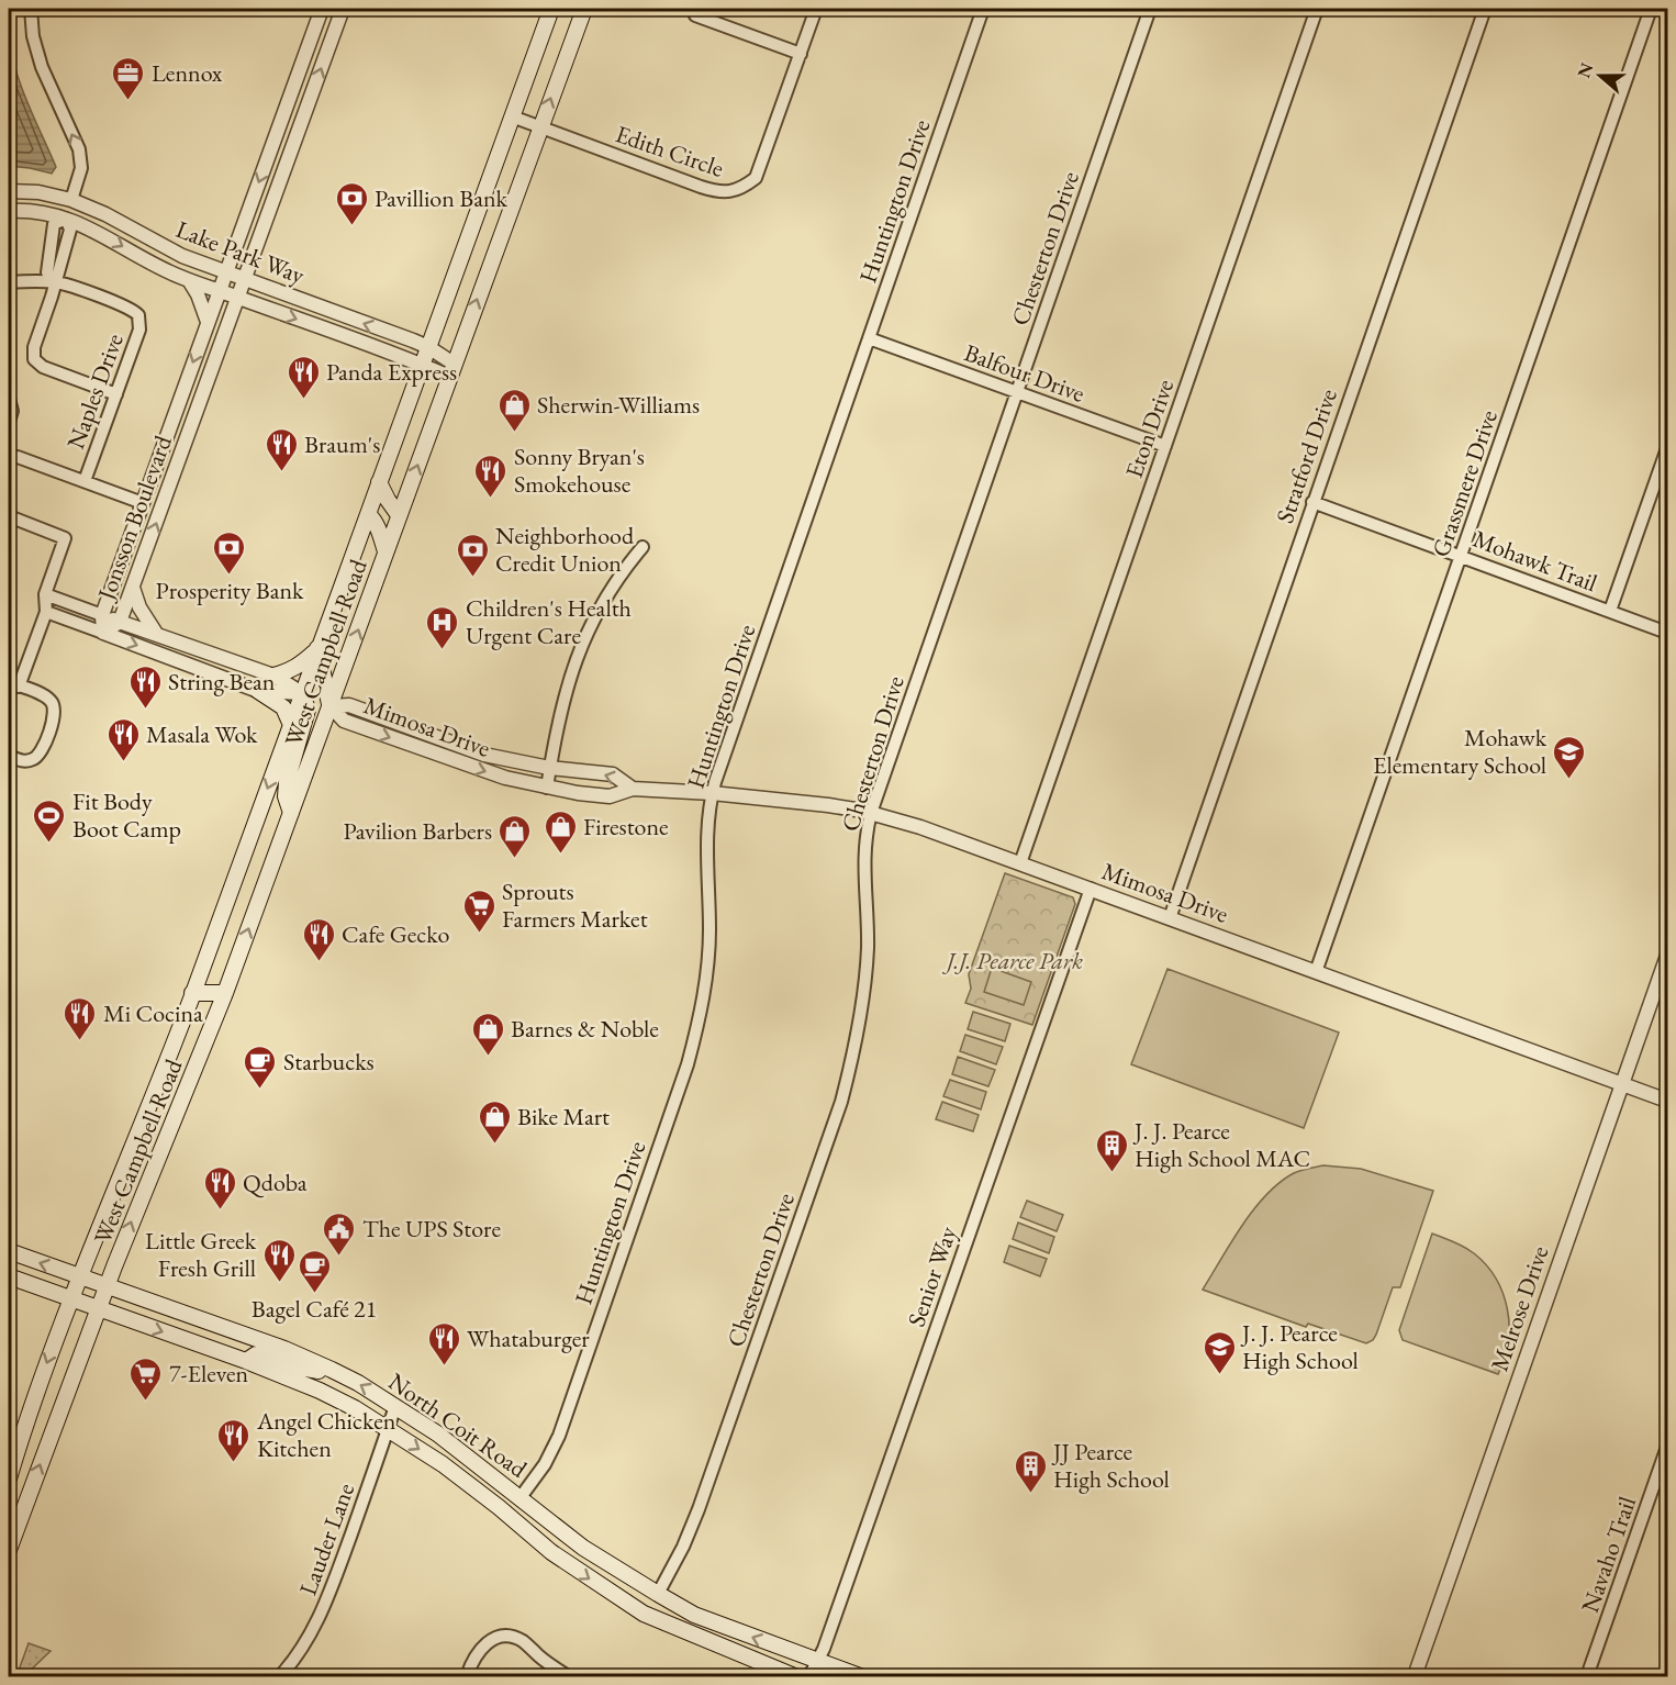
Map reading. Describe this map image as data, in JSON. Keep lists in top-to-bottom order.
{
  "streets": {
    "main road": ["West Campbell Road", "North Coit Road"],
    "street": [
      "Edith Circle",
      "Huntington Drive",
      "Chesterton Drive",
      "Lake Park Way",
      "Balfour Drive",
      "Naples Drive",
      "Eton Drive",
      "Stratford Drive",
      "Grassmere Drive",
      "Jonsson Boulevard",
      "Mohawk Trail",
      "Mimosa Drive",
      "Senior Way",
      "Melrose Drive",
      "Lauder Lane",
      "Navaho Trail"
    ]
  },
  "crossings": [
    ["Edith Circle", "West Campbell Road"],
    ["Huntington Drive", "Balfour Drive"],
    ["Huntington Drive", "Mimosa Drive"],
    ["Huntington Drive", "North Coit Road"],
    ["Chesterton Drive", "Balfour Drive"],
    ["Chesterton Drive", "Mimosa Drive"],
    ["Chesterton Drive", "North Coit Road"],
    ["Lake Park Way", "Jonsson Boulevard"],
    ["Lake Park Way", "West Campbell Road"],
    ["Balfour Drive", "Eton Drive"],
    ["Eton Drive", "Mimosa Drive"],
    ["Stratford Drive", "Mohawk Trail"],
    ["Stratford Drive", "Mimosa Drive"],
    ["Grassmere Drive", "Mohawk Trail"],
    ["Grassmere Drive", "Mimosa Drive"],
    ["West Campbell Road", "Mimosa Drive"],
    ["West Campbell Road", "North Coit Road"],
    ["Mimosa Drive", "Senior Way"],
    ["Mimosa Drive", "Melrose Drive"],
    ["Senior Way", "North Coit Road"],
    ["North Coit Road", "Lauder Lane"]
  ],
  "parks": ["J.J. Pearce Park"],
  "places": {
    "office": ["Lennox"],
    "bank": ["Pavillion Bank", "Prosperity Bank", "Neighborhood Credit Union"],
    "restaurant": [
      "Panda Express",
      "Braum's",
      "Sonny Bryan's Smokehouse",
      "String Bean",
      "Masala Wok",
      "Cafe Gecko",
      "Mi Cocina",
      "Qdoba",
      "Little Greek Fresh Grill",
      "Whataburger",
      "Angel Chicken Kitchen"
    ],
    "shop": [
      "Sherwin-Williams",
      "Firestone",
      "Pavilion Barbers",
      "Barnes & Noble",
      "Bike Mart"
    ],
    "hospital": ["Children's Health Urgent Care"],
    "school or university": ["Mohawk Elementary School", "J. J. Pearce High School"],
    "sports": ["Fit Body Boot Camp"],
    "supermarket": ["Sprouts Farmers Market", "7-Eleven"],
    "cafe": ["Starbucks", "Bagel Café 21"],
    "building": ["J. J. Pearce High School MAC", "JJ Pearce High School"],
    "public building": ["The UPS Store"]
  },
  "north": "left"
}
